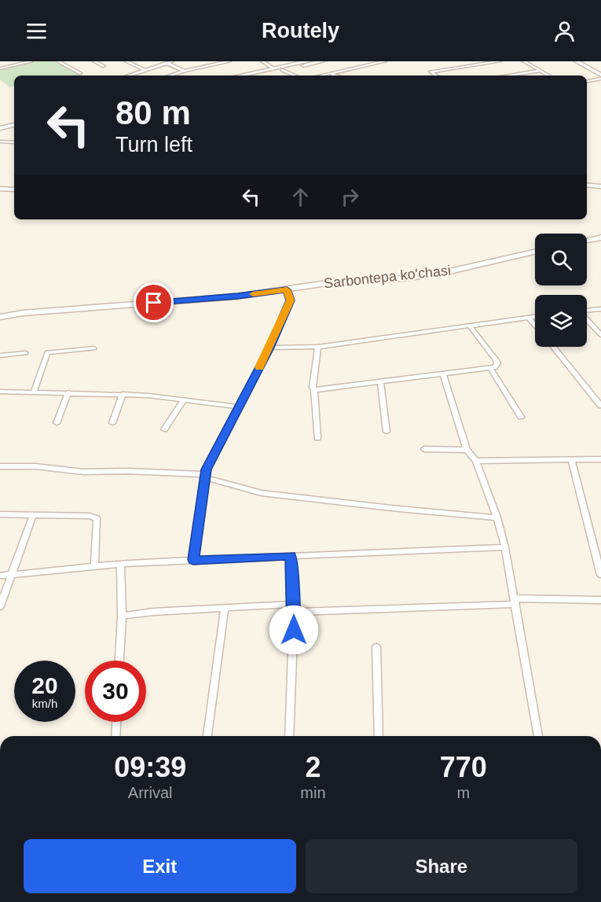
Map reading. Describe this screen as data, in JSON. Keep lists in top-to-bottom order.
{
  "streets": {
    "street": ["Sarbontepa ko'chasi"]
  },
  "page": {
    "header": "Routely",
    "turn": ["80 m", "Turn left"],
    "speed": "20 km/h",
    "limit": "30",
    "eta": [
      "09:39",
      "Arrival",
      "2",
      "min",
      "770",
      "m"
    ],
    "buttons": ["Exit", "Share"]
  }
}
